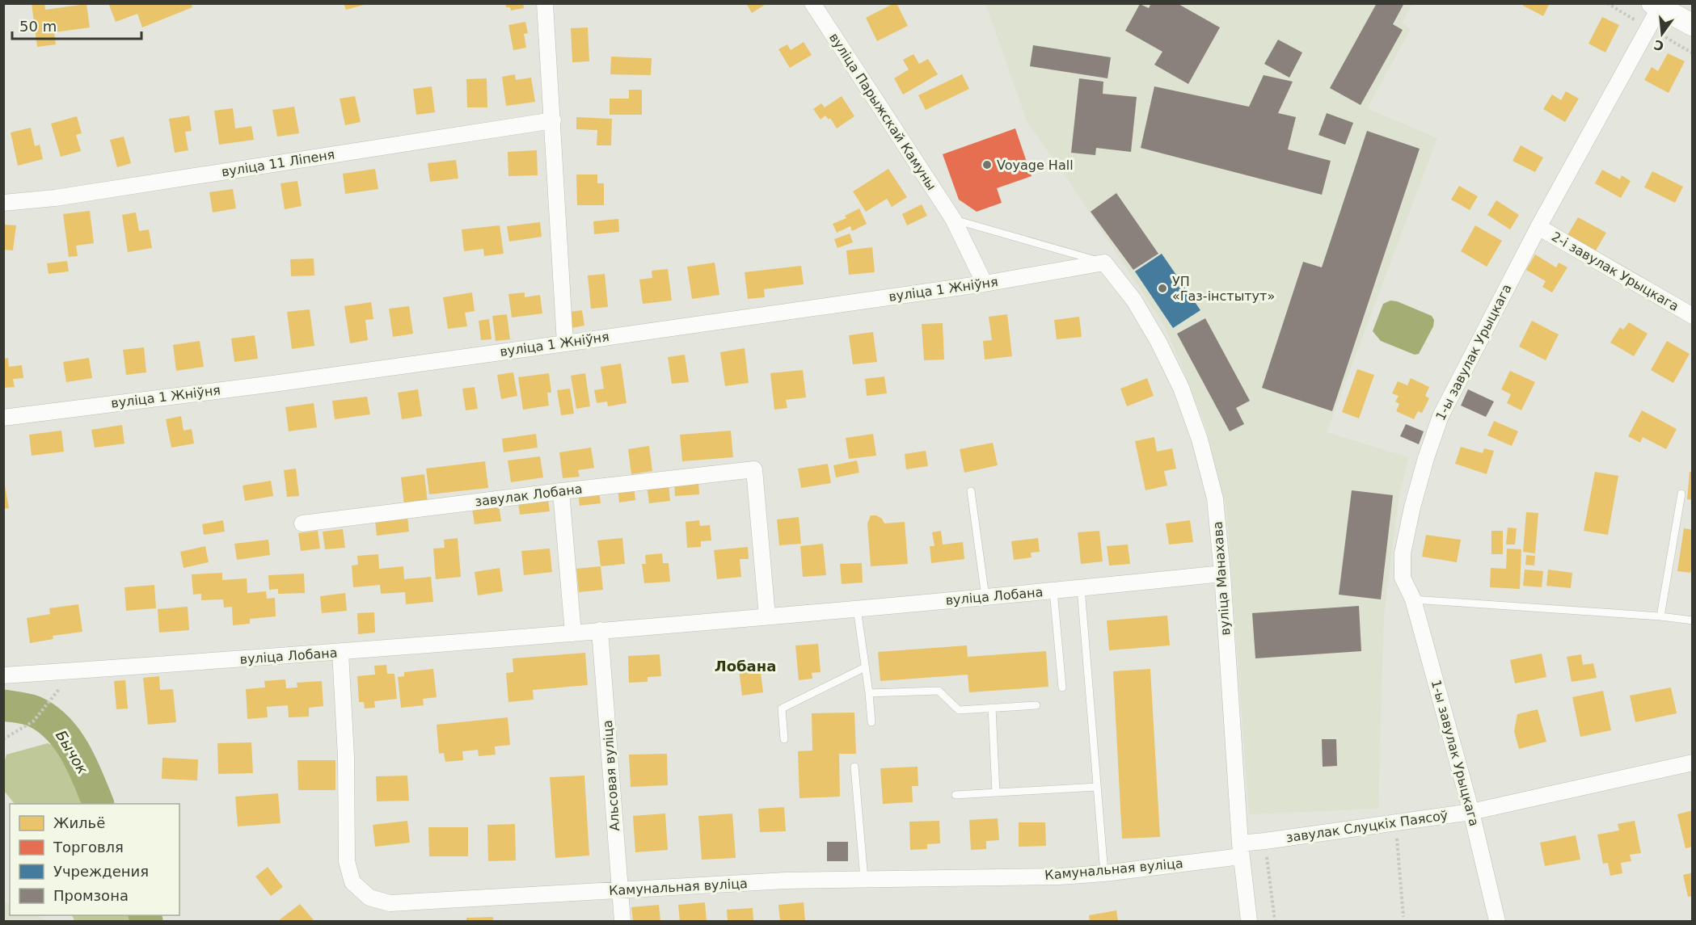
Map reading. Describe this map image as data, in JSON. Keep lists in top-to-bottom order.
{
  "streets": {
    "street": [
      "вуліца Парыжскай Камуны",
      "вуліца 11 Ліпеня",
      "2-і завулак Урыцкага",
      "вуліца 1 Жніўня",
      "1-ы завулак Урыцкага",
      "завулак Лобана",
      "вуліца Манахава",
      "вуліца Лобана",
      "Альсовая вуліца",
      "завулак Слуцкіх Паясоў",
      "Камунальная вуліца"
    ]
  },
  "crossings": [
    ["вуліца Парыжскай Камуны", "вуліца 1 Жніўня"],
    ["2-і завулак Урыцкага", "1-ы завулак Урыцкага"],
    ["вуліца 1 Жніўня", "вуліца Манахава"],
    ["1-ы завулак Урыцкага", "завулак Слуцкіх Паясоў"],
    ["завулак Лобана", "вуліца Лобана"],
    ["вуліца Манахава", "вуліца Лобана"],
    ["вуліца Манахава", "завулак Слуцкіх Паясоў"],
    ["вуліца Манахава", "Камунальная вуліца"],
    ["вуліца Лобана", "Альсовая вуліца"],
    ["вуліца Лобана", "Камунальная вуліца"],
    ["Альсовая вуліца", "Камунальная вуліца"],
    ["завулак Слуцкіх Паясоў", "Камунальная вуліца"]
  ],
  "districts": ["Лобана"],
  "water": ["Бычок"],
  "places": ["Voyage Hall", "УП «Газ-інстытут»"],
  "legend": [
    "Жильё",
    "Торговля",
    "Учреждения",
    "Промзона"
  ],
  "scale_bar": "50 m",
  "north": "bottom"
}
